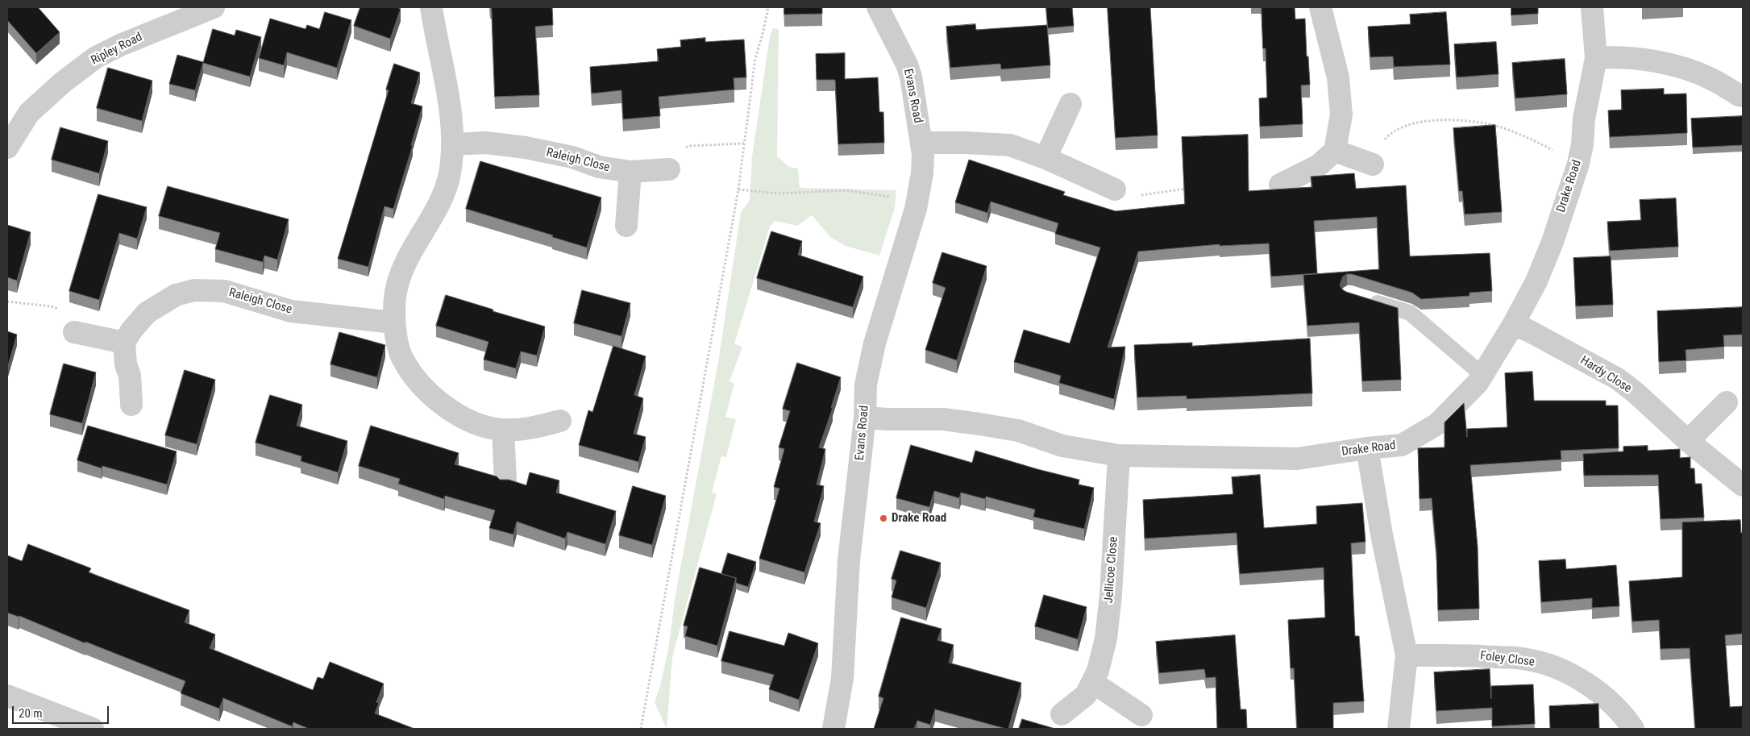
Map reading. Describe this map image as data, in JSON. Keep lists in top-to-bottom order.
{
  "streets": {
    "street": [
      "Ripley Road",
      "Evans Road",
      "Raleigh Close",
      "Drake Road",
      "Hardy Close",
      "Jellicoe Close",
      "Foley Close"
    ]
  },
  "crossings": [
    ["Evans Road", "Drake Road"],
    ["Drake Road", "Hardy Close"],
    ["Drake Road", "Jellicoe Close"]
  ],
  "places": ["Drake Road"],
  "scale_bar": "20 m"
}
